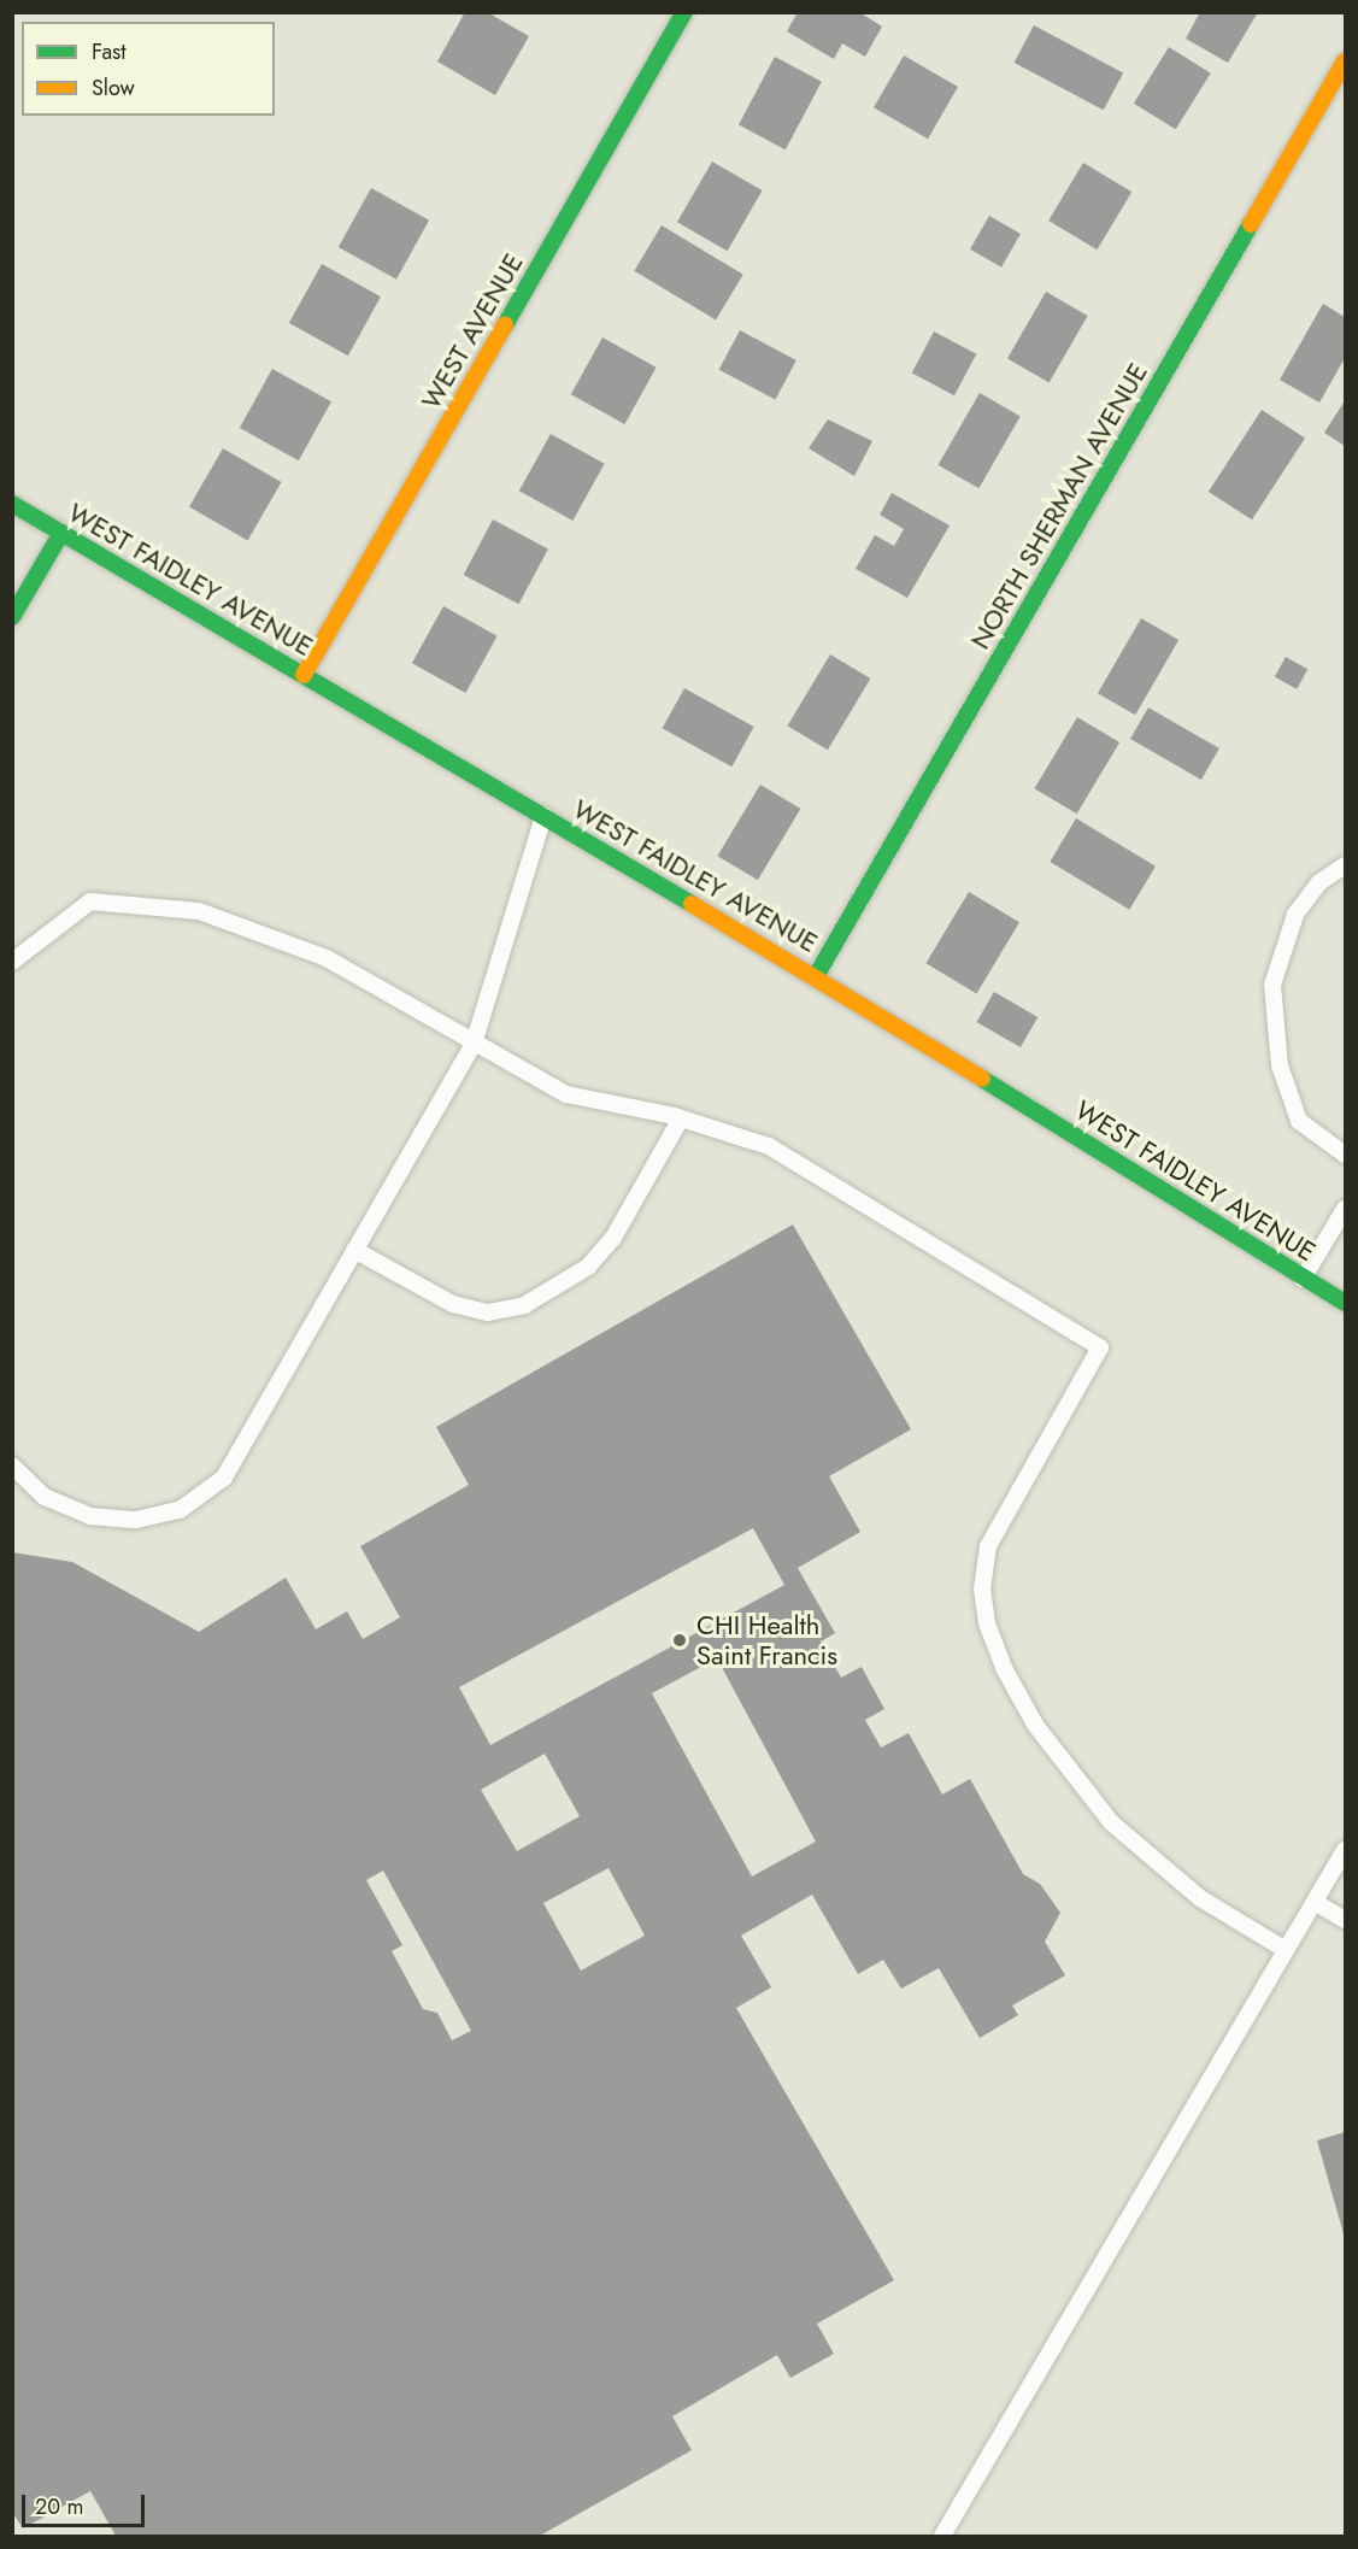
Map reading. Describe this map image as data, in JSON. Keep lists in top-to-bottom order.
{
  "streets": {
    "street": ["WEST AVENUE", "NORTH SHERMAN AVENUE", "WEST FAIDLEY AVENUE"]
  },
  "crossings": [
    ["WEST AVENUE", "WEST FAIDLEY AVENUE"],
    ["NORTH SHERMAN AVENUE", "WEST FAIDLEY AVENUE"]
  ],
  "places": ["CHI Health Saint Francis"],
  "legend": ["Fast", "Slow"],
  "scale_bar": "20 m"
}
